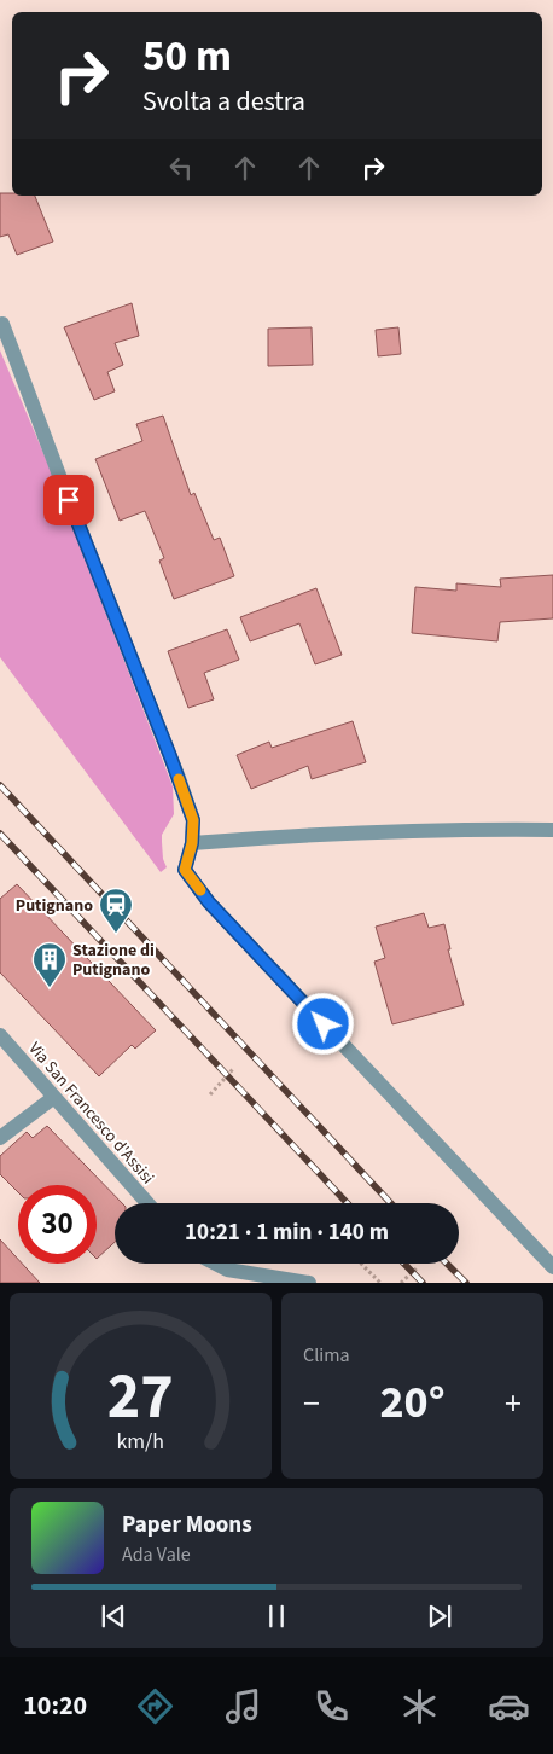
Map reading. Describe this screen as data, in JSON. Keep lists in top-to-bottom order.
{
  "streets": {
    "street": ["Via San Francesco d'Assisi"]
  },
  "places": {
    "station": ["Putignano"],
    "building": ["Stazione di Putignano"]
  },
  "page": {
    "turn": ["50 m", "Svolta a destra"],
    "limit": "30",
    "trip": "10:21 · 1 min · 140 m",
    "tile": "Clima",
    "heat": ["−", "20°", "+"],
    "song": ["Paper Moons", "Ada Vale"],
    "tabs": "10:20",
    "gauge": ["27", "km/h"]
  }
}
